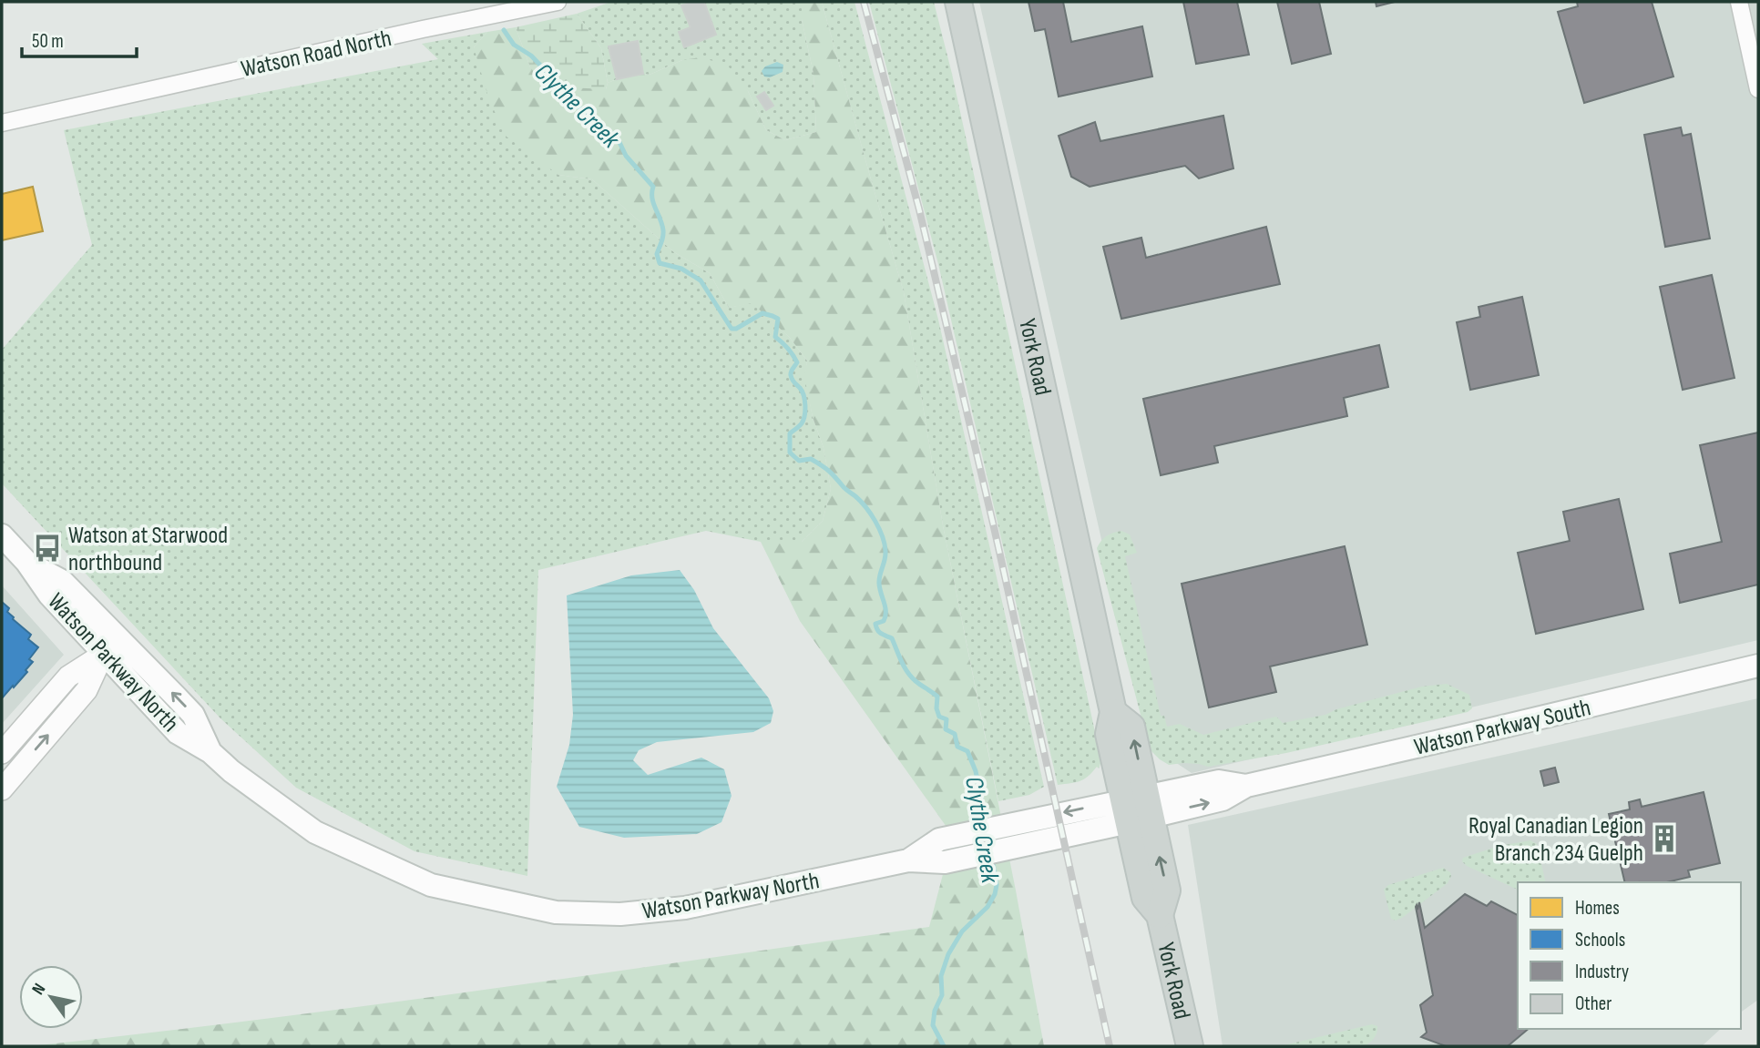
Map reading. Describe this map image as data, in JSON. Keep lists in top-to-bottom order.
{
  "streets": {
    "main road": ["York Road", "Watson Parkway North", "Watson Parkway South"],
    "street": ["Watson Road North"]
  },
  "crossings": [
    ["York Road", "Watson Parkway North"],
    ["York Road", "Watson Parkway South"],
    ["Watson Parkway North", "Watson Parkway South"]
  ],
  "water": ["Clythe Creek"],
  "places": {
    "bus stop": ["Watson at Starwood northbound"],
    "building": ["Royal Canadian Legion Branch 234 Guelph"]
  },
  "legend": [
    "Homes",
    "Schools",
    "Industry",
    "Other"
  ],
  "scale_bar": "50 m",
  "north": "top left"
}
